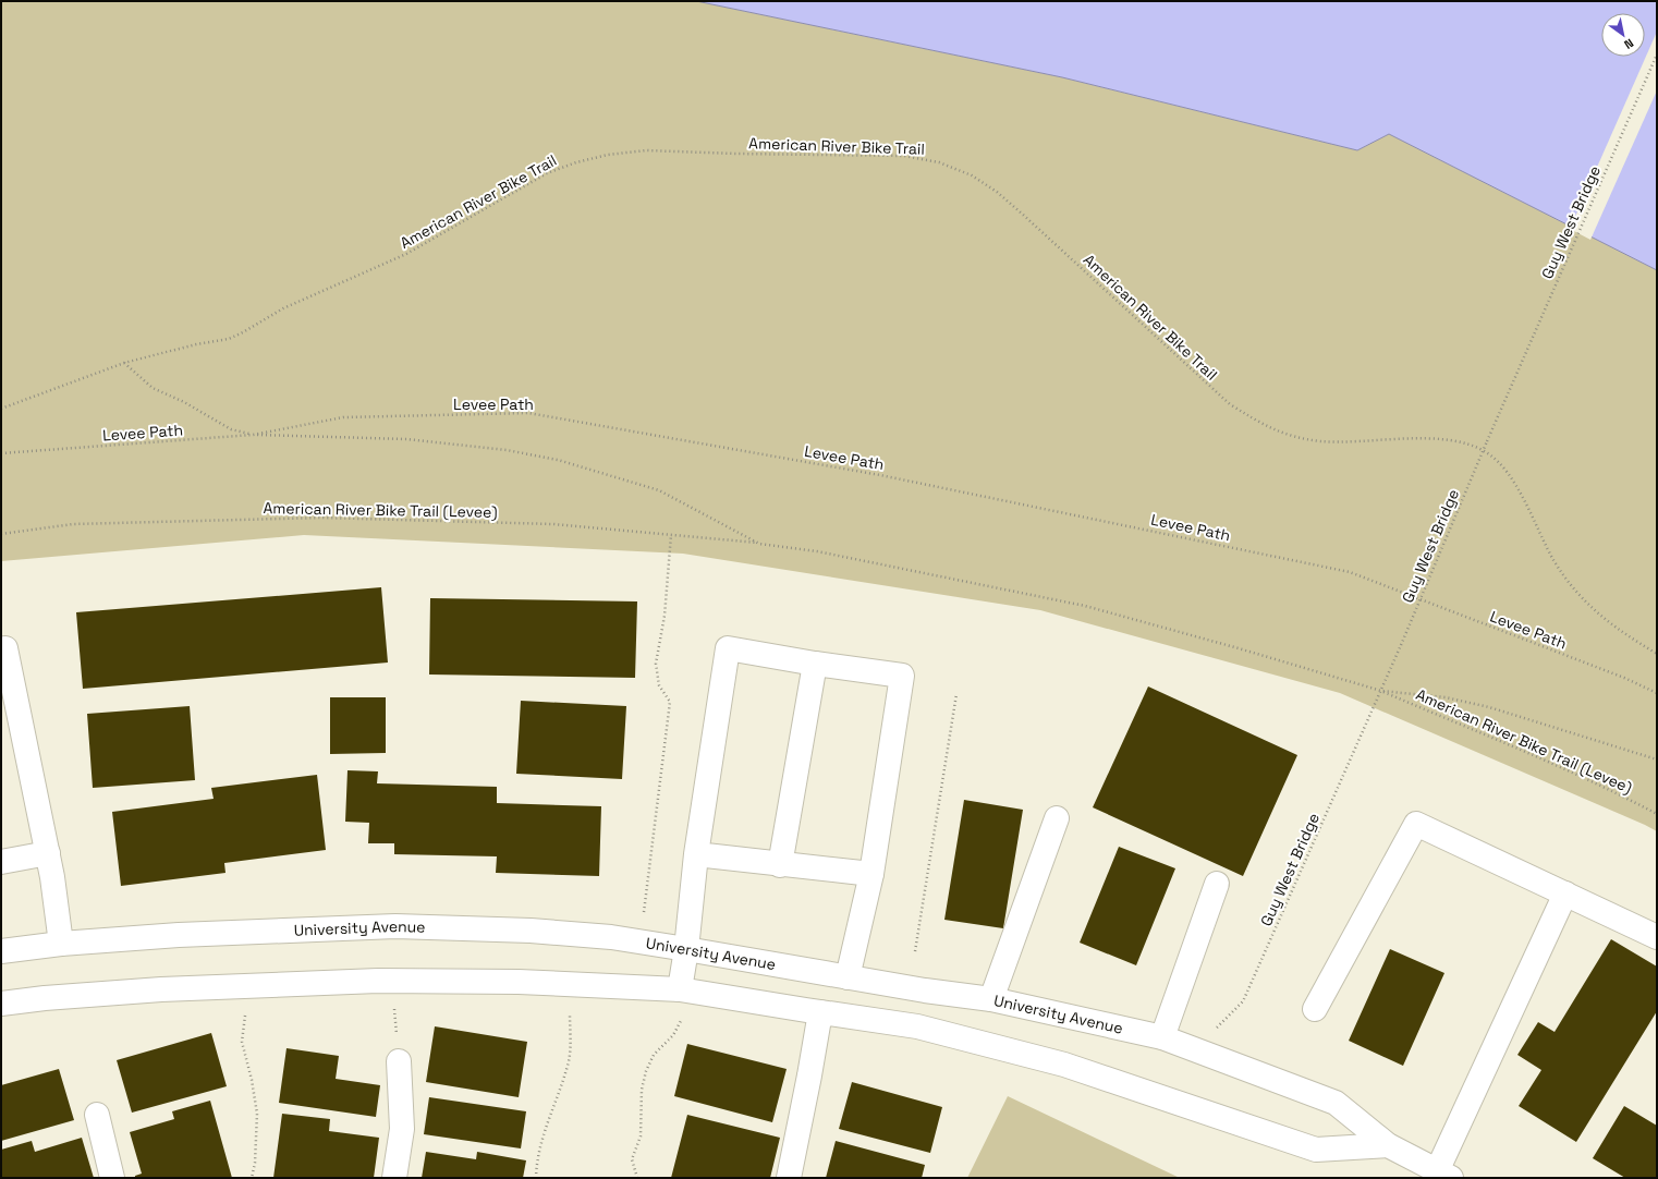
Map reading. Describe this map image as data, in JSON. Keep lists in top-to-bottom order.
{
  "streets": {
    "street": ["University Avenue"],
    "path": [
      "American River Bike Trail",
      "Guy West Bridge",
      "Levee Path",
      "American River Bike Trail (Levee)"
    ]
  },
  "crossings": [
    ["Guy West Bridge", "American River Bike Trail (Levee)"]
  ],
  "north": "bottom right"
}
